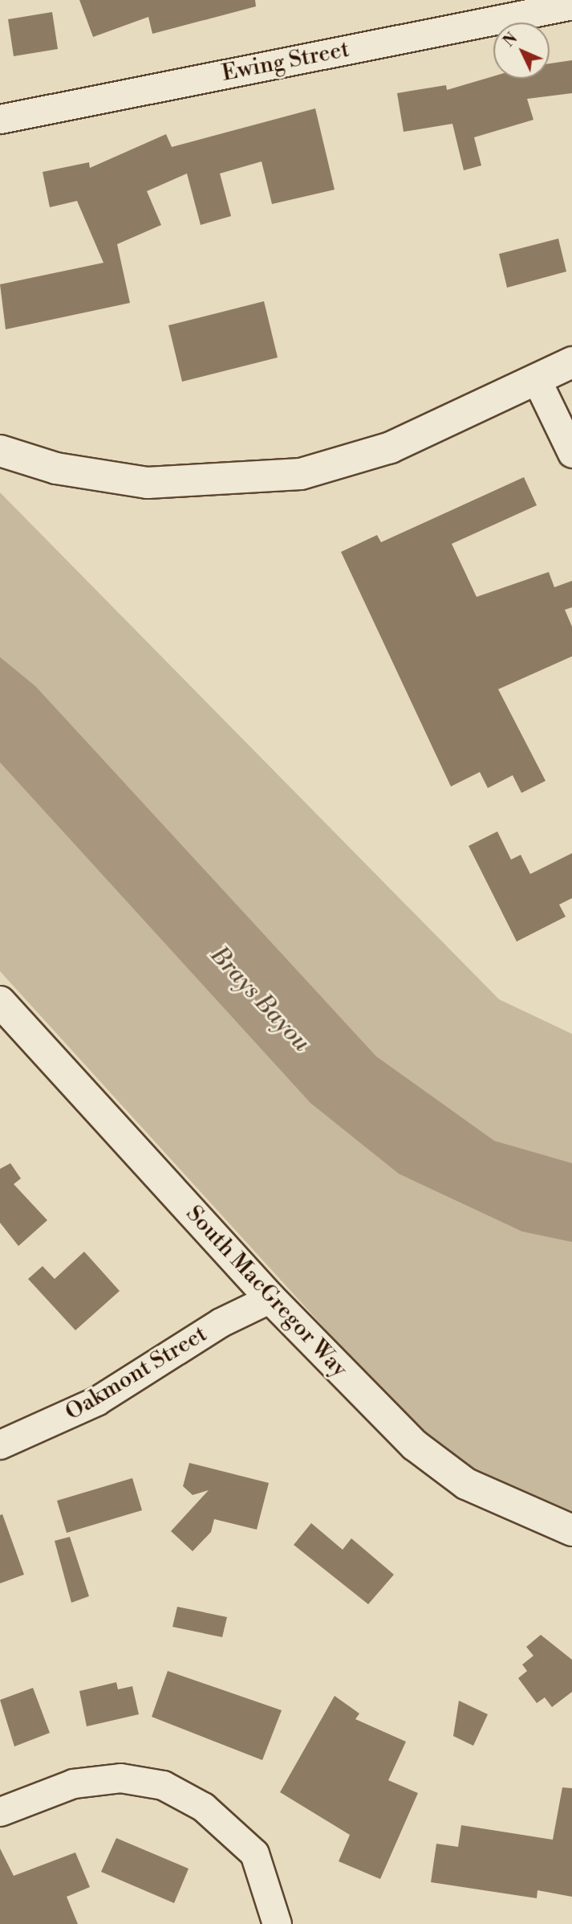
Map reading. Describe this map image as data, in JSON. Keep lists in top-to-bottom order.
{
  "streets": {
    "main road": ["South MacGregor Way"],
    "street": ["Ewing Street", "Oakmont Street"]
  },
  "crossings": [
    ["South MacGregor Way", "Oakmont Street"]
  ],
  "water": ["Brays Bayou"],
  "north": "top left"
}
